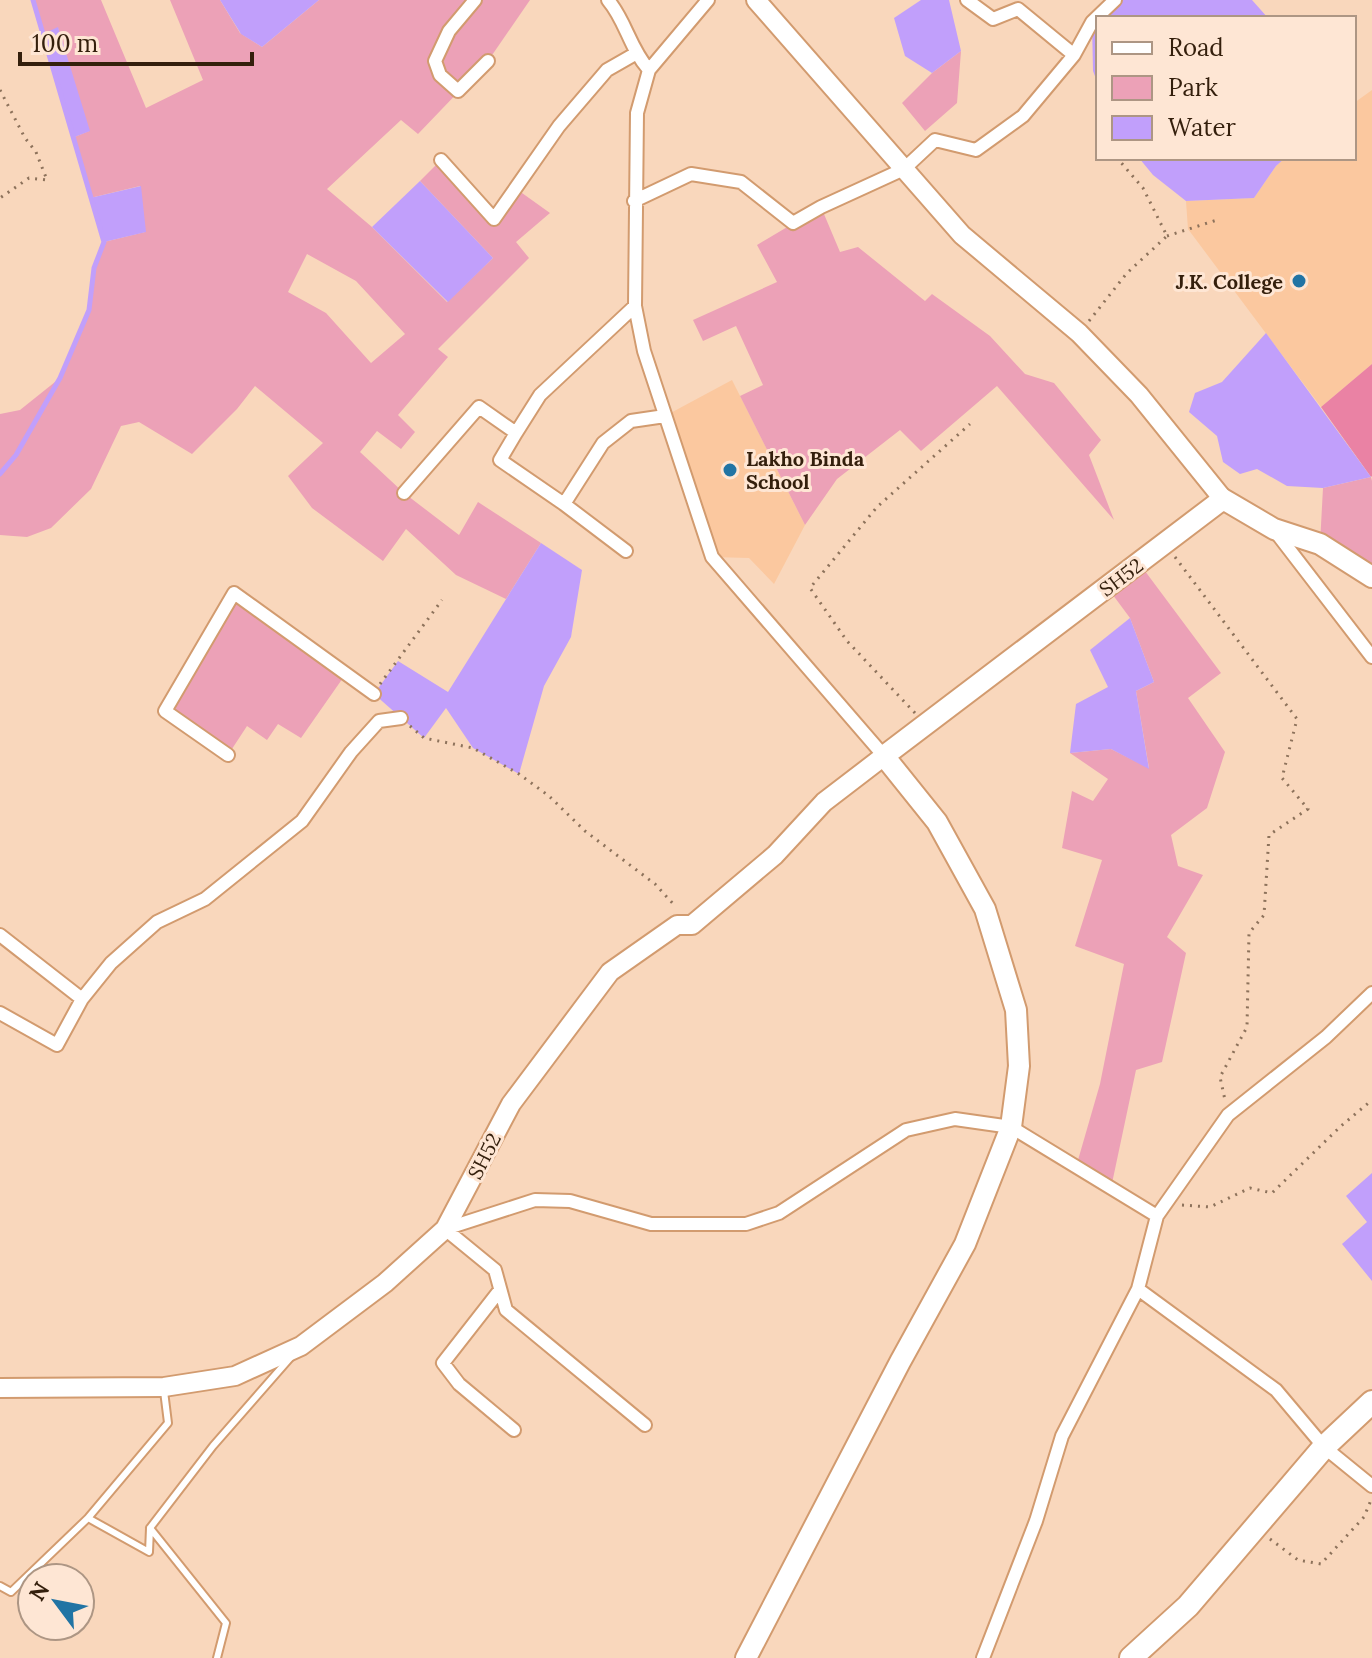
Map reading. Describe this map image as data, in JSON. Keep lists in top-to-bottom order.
{
  "streets": {
    "main road": ["SH52"]
  },
  "places": ["J.K. College", "Lakho Binda School"],
  "legend": ["Road", "Park", "Water"],
  "scale_bar": "100 m",
  "north": "top left"
}
